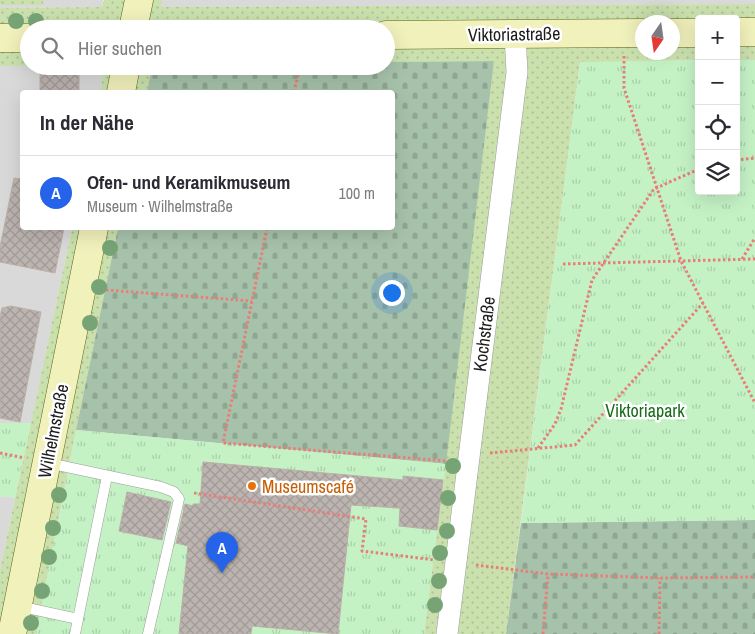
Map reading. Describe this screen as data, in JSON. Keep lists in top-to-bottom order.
{
  "streets": {
    "street": ["Viktoriastraße", "Kochstraße", "Wilhelmstraße"]
  },
  "crossings": [
    ["Viktoriastraße", "Kochstraße"]
  ],
  "parks": ["Viktoriapark"],
  "places": ["Museumscafé"],
  "north": "bottom",
  "page": {
    "map_buttons": ["+", "−"],
    "search": "Hier suchen",
    "heading": "In der Nähe",
    "list": [
      {
        "mark": "A",
        "name": "Ofen- und Keramikmuseum",
        "note": "Museum · Wilhelmstraße",
        "value": "100 m"
      }
    ],
    "pins": "A"
  }
}
